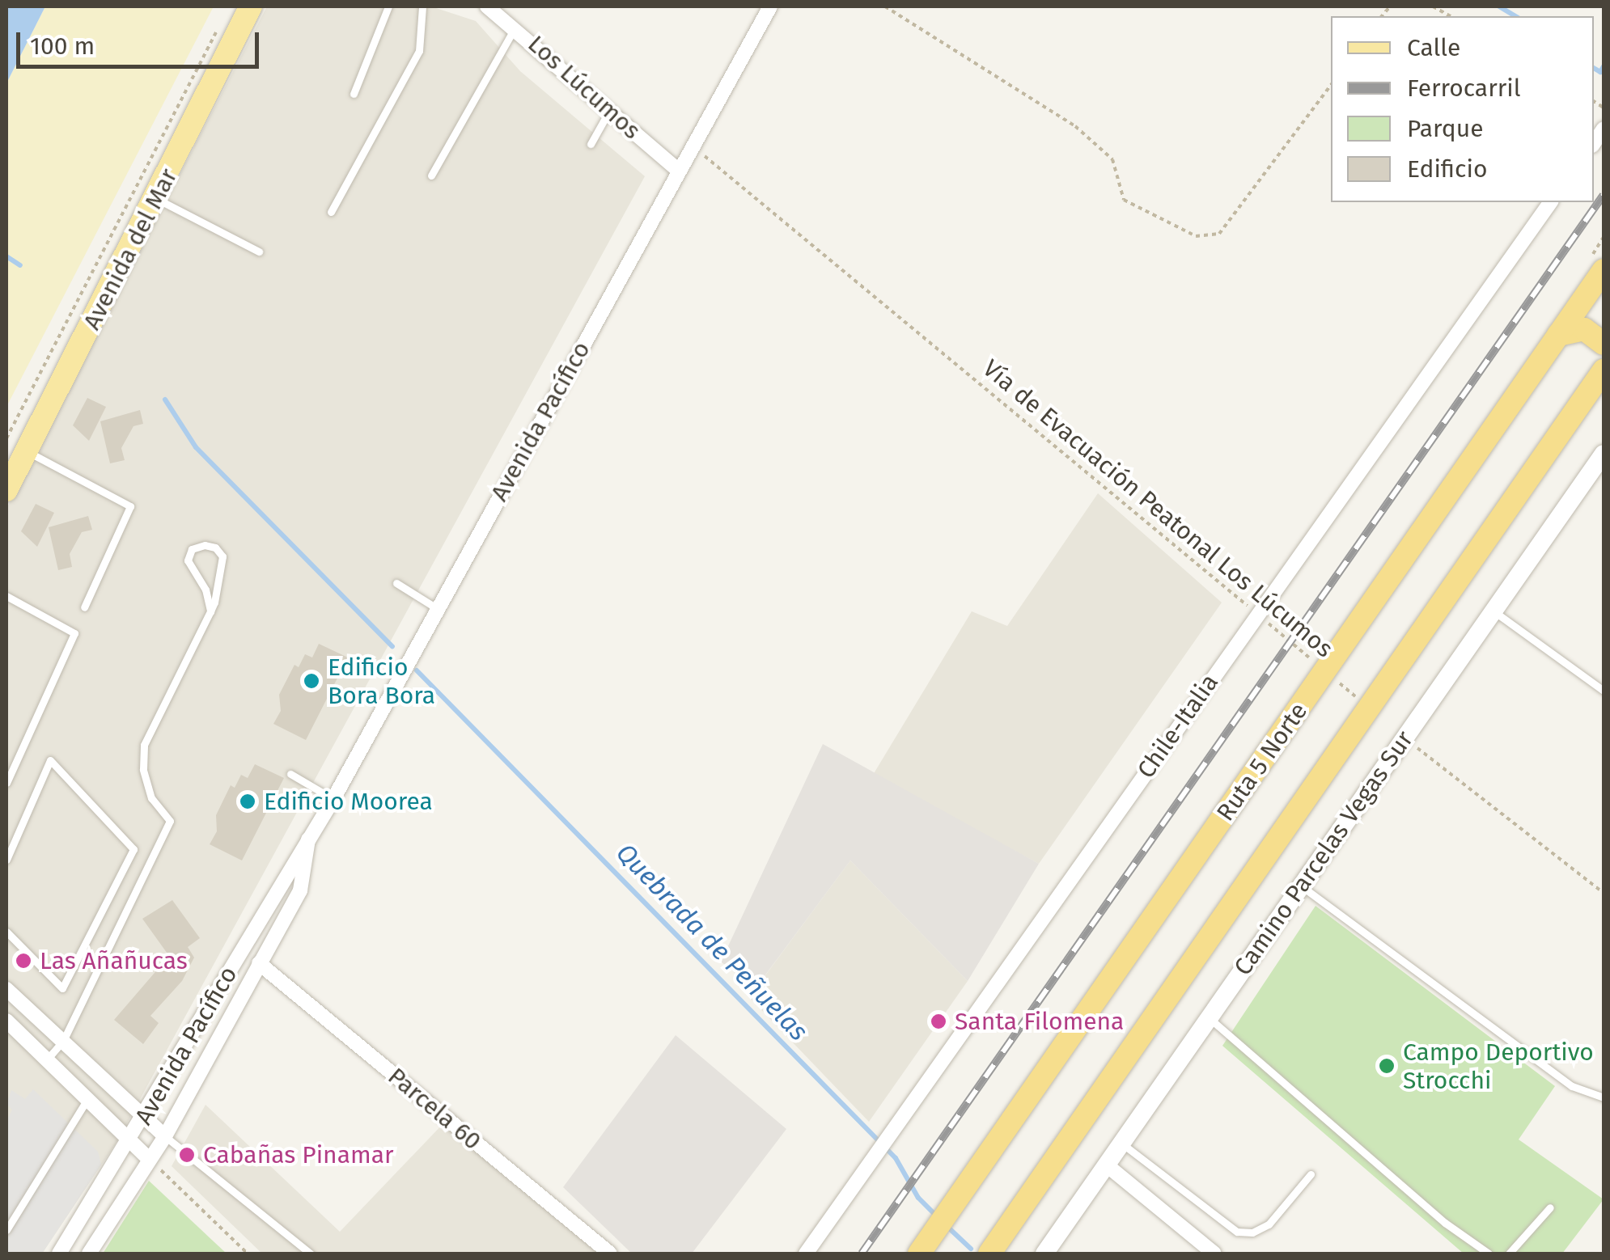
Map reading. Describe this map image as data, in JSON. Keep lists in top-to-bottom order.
{
  "streets": {
    "highway": ["Ruta 5 Norte"],
    "main road": ["Avenida del Mar"],
    "street": [
      "Los Lúcumos",
      "Avenida Pacífico",
      "Chile-Italia",
      "Camino Parcelas Vegas Sur",
      "Parcela 60"
    ],
    "path": ["Vía de Evacuación Peatonal Los Lúcumos"]
  },
  "crossings": [
    ["Los Lúcumos", "Avenida Pacífico"],
    ["Avenida Pacífico", "Vía de Evacuación Peatonal Los Lúcumos"],
    ["Avenida Pacífico", "Parcela 60"],
    ["Vía de Evacuación Peatonal Los Lúcumos", "Chile-Italia"],
    ["Vía de Evacuación Peatonal Los Lúcumos", "Ruta 5 Norte"]
  ],
  "water": ["Quebrada de Peñuelas"],
  "places": [
    "Edificio Bora Bora",
    "Edificio Moorea",
    "Las Añañucas",
    "Santa Filomena",
    "Campo Deportivo Strocchi",
    "Cabañas Pinamar"
  ],
  "legend": [
    "Calle",
    "Ferrocarril",
    "Parque",
    "Edificio"
  ],
  "scale_bar": "100 m"
}
